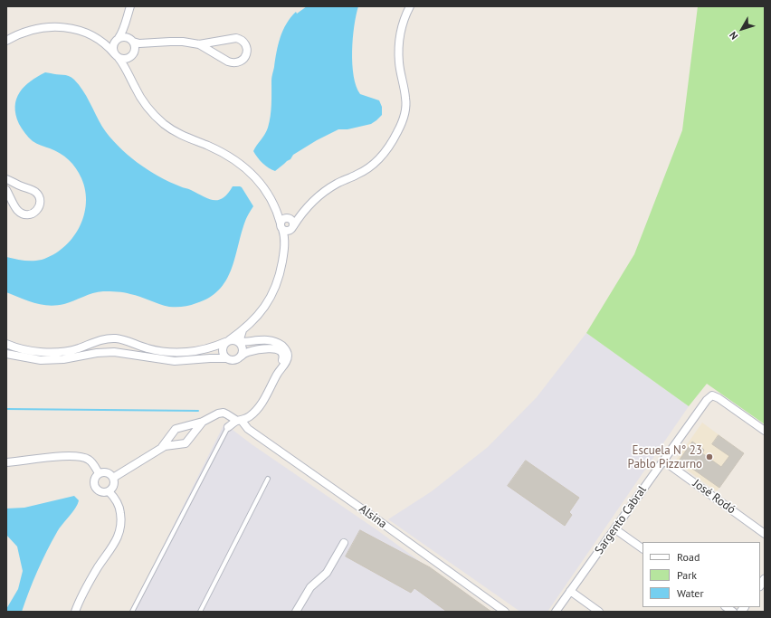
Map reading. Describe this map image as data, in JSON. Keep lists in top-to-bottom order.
{
  "streets": {
    "street": ["José Rodó", "Alsina", "Sargento Cabral"]
  },
  "crossings": [
    ["José Rodó", "Sargento Cabral"]
  ],
  "places": ["Escuela N° 23 Pablo Pizzurno"],
  "legend": ["Road", "Park", "Water"],
  "north": "bottom left"
}
